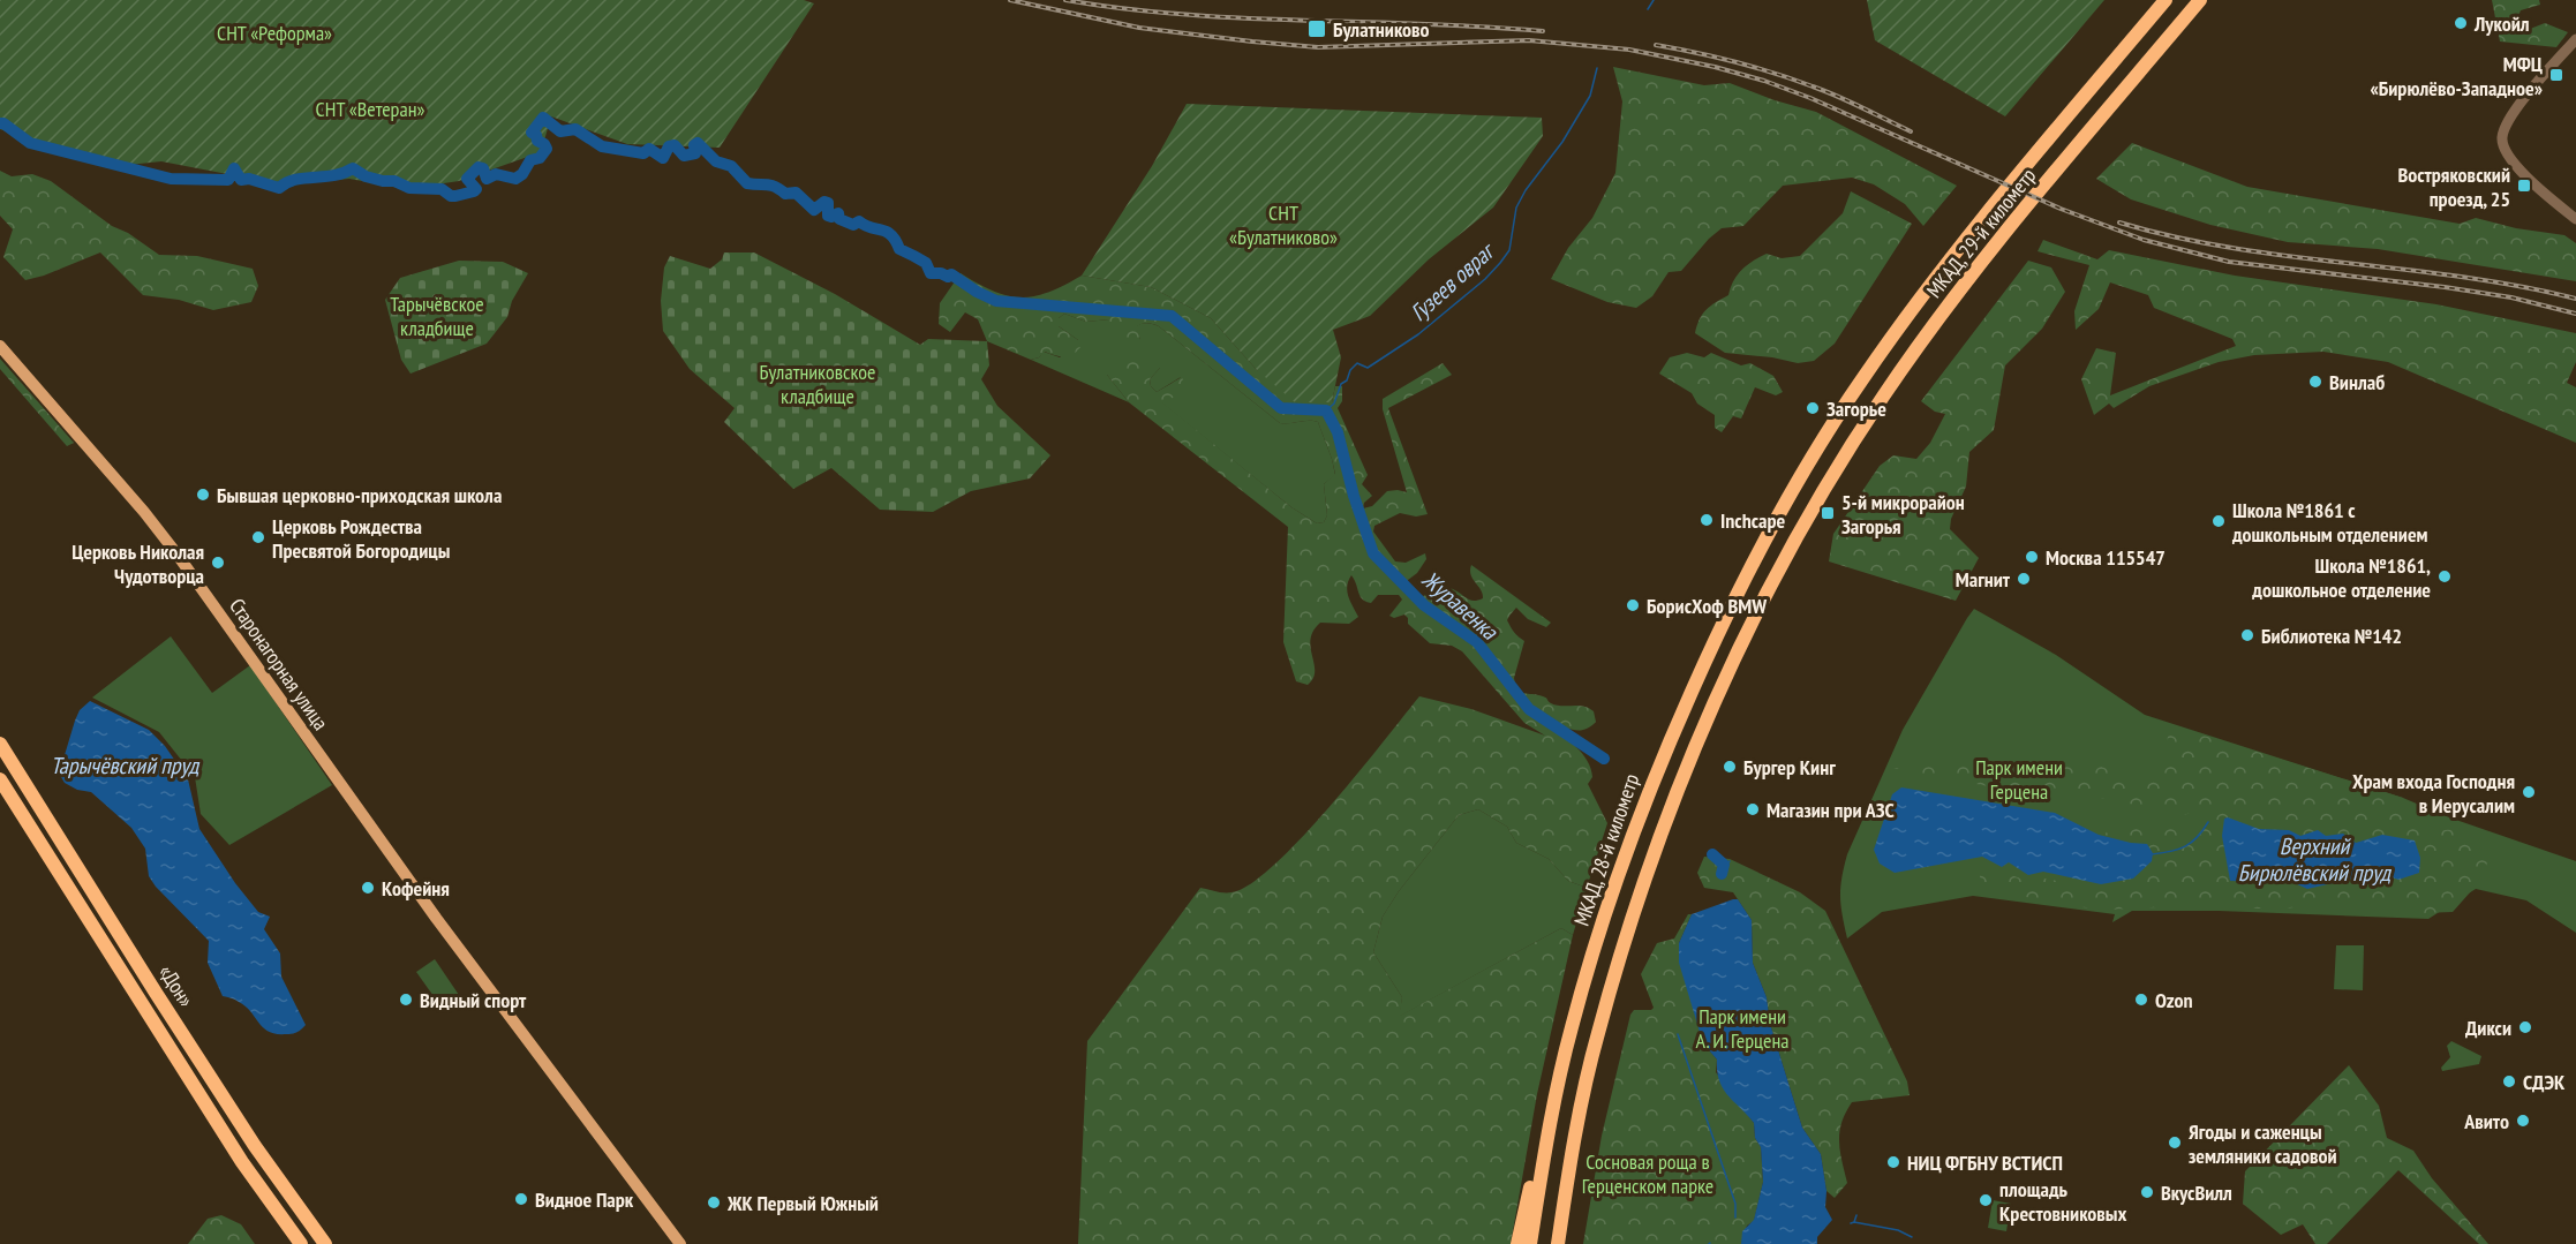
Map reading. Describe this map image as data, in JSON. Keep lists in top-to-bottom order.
{
  "streets": {
    "highway": ["МКАД, 29-й километр", "МКАД, 28-й километр", "«Дон»"],
    "main road": ["Старонагорная улица"]
  },
  "crossings": [
    ["МКАД, 29-й километр", "МКАД, 28-й километр"]
  ],
  "water": [
    "Гузеев овраг",
    "Журавенка",
    "Тарычёвский пруд",
    "Верхний Бирюлёвский пруд"
  ],
  "parks": [
    "СНТ «Реформа»",
    "СНТ «Ветеран»",
    "СНТ «Булатниково»",
    "Тарычёвское кладбище",
    "Булатниковское кладбище",
    "Парк имени Герцена",
    "Парк имени А. И. Герцена",
    "Сосновая роща в Герценском парке"
  ],
  "places": {
    "other": [
      "Лукойл",
      "Винлаб",
      "Загорье",
      "Бывшая церковно-приходская школа",
      "Inchcape",
      "Школа №1861 с дошкольным отделением",
      "Церковь Рождества Пресвятой Богородицы",
      "Москва 115547",
      "Церковь Николая Чудотворца",
      "Школа №1861, дошкольное отделение",
      "Магнит",
      "БорисХоф BMW",
      "Библиотека №142",
      "Бургер Кинг",
      "Храм входа Господня в Иерусалим",
      "Магазин при АЗС",
      "Кофейня",
      "Видный спорт",
      "Ozon",
      "Дикси",
      "СДЭК",
      "Авито",
      "Ягоды и саженцы земляники садовой",
      "НИЦ ФГБНУ ВСТИСП",
      "ВкусВилл",
      "Видное Парк",
      "площадь Крестовниковых",
      "ЖК Первый Южный"
    ],
    "transit": [
      "Булатниково",
      "МФЦ «Бирюлёво-Западное»",
      "Востряковский проезд, 25",
      "5-й микрорайон Загорья"
    ]
  }
}
